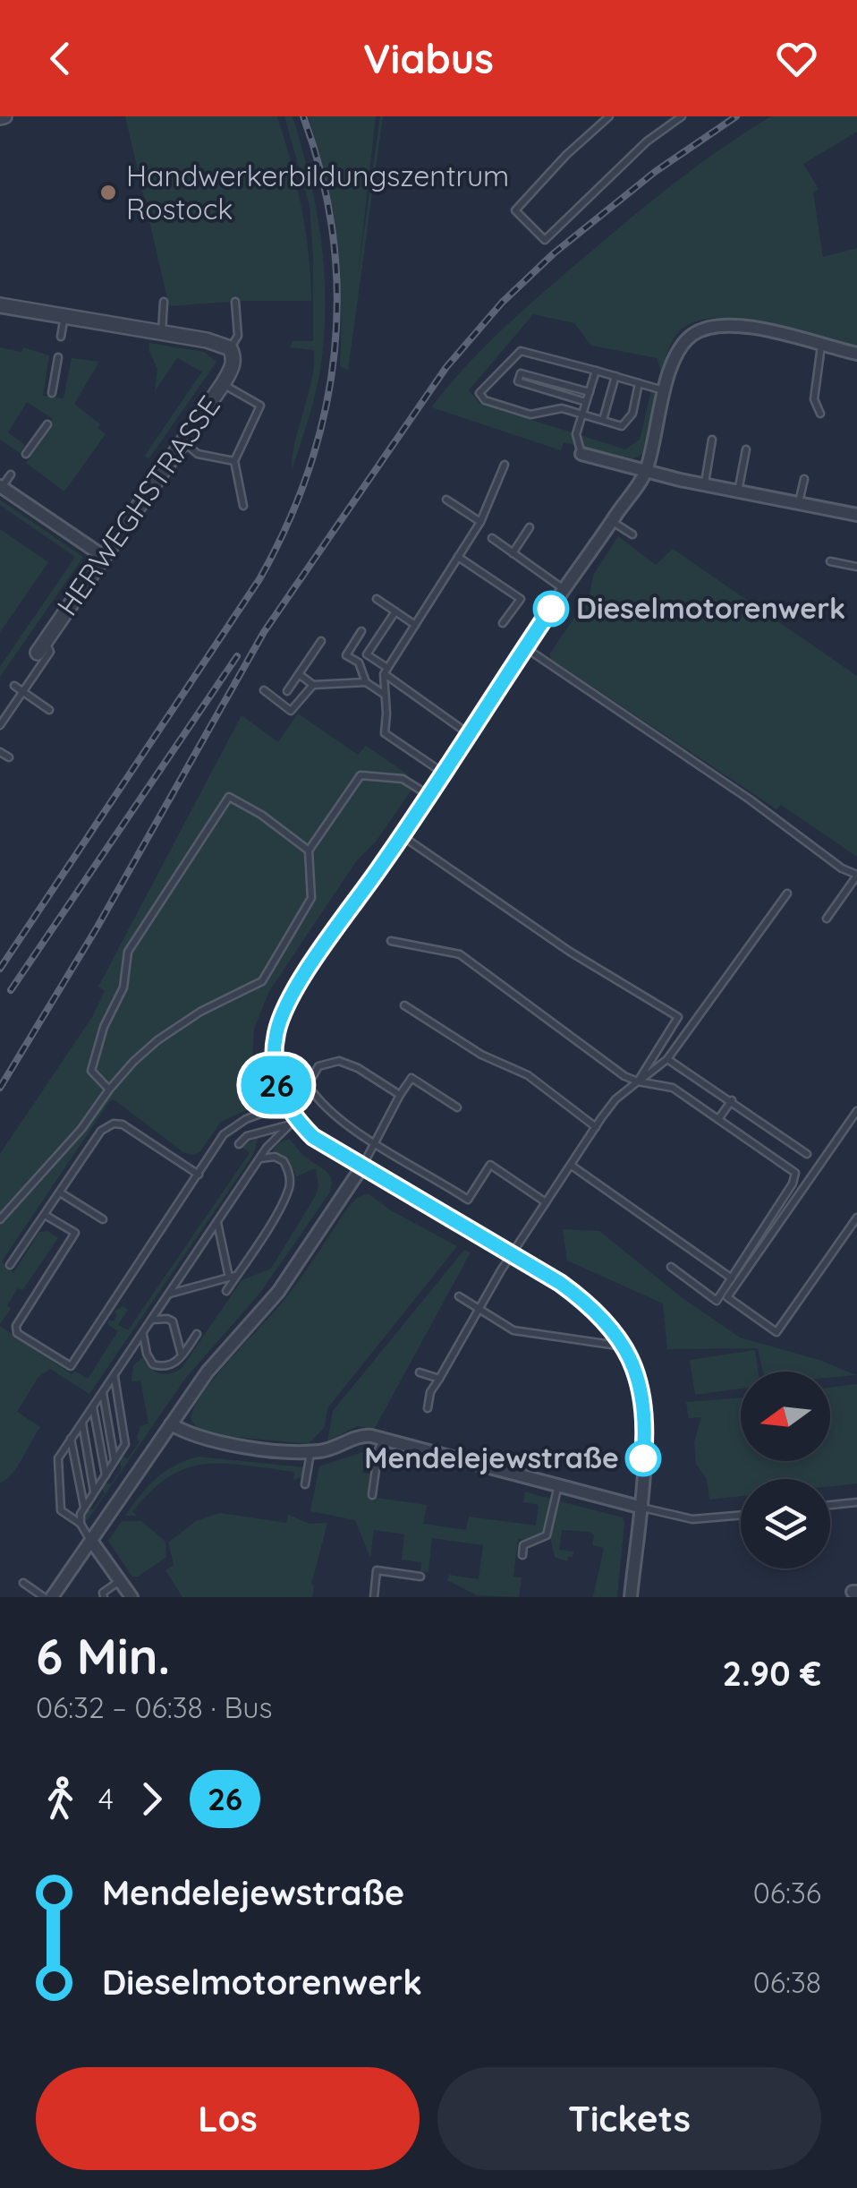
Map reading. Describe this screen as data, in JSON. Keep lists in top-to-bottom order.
{
  "streets": {
    "street": ["HERWEGHSTRASSE"]
  },
  "places": ["Handwerkerbildungszentrum Rostock", "Dieselmotorenwerk", "Mendelejewstraße"],
  "lines": ["bus line 26"],
  "north": "left",
  "page": {
    "header": "Viabus",
    "on_map": "26",
    "heading": ["6 Min.", "06:32 – 06:38 · Bus", "2.90 €"],
    "legs": ["4", "26"],
    "list": [
      {
        "name": "Mendelejewstraße",
        "value": "06:36"
      },
      {
        "name": "Dieselmotorenwerk",
        "value": "06:38"
      }
    ],
    "buttons": ["Los", "Tickets"]
  }
}
